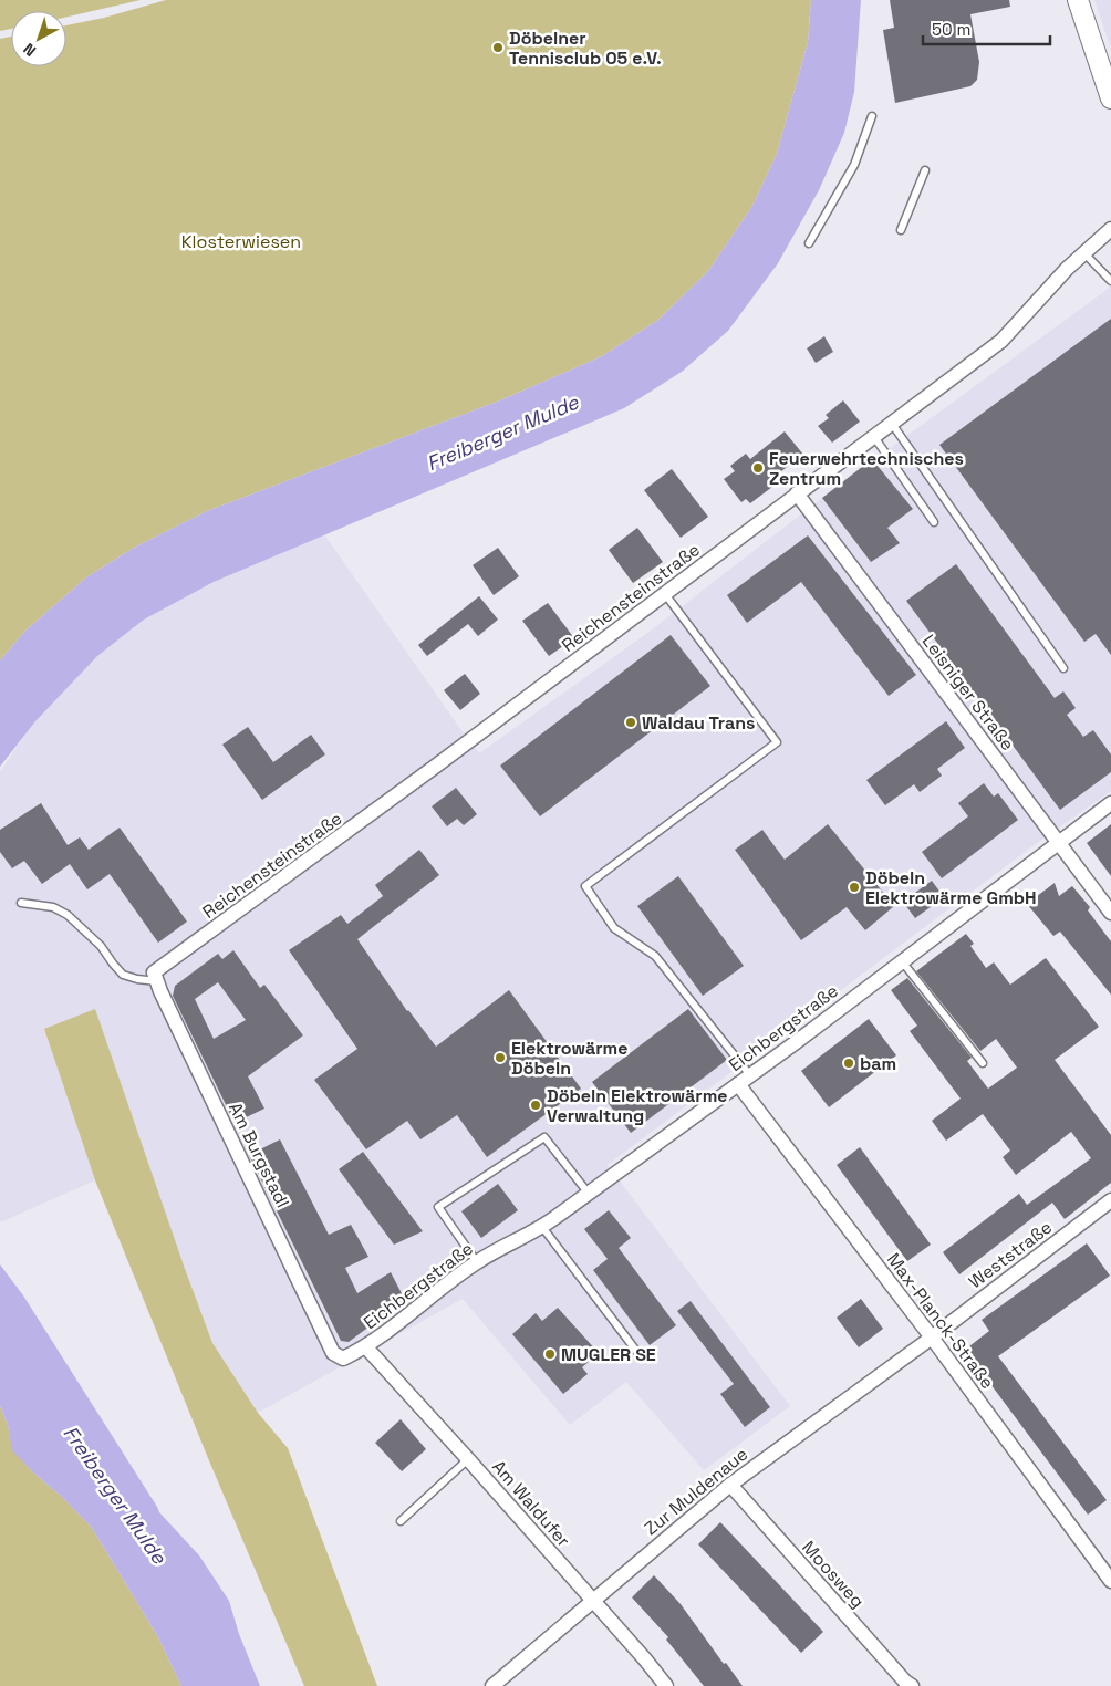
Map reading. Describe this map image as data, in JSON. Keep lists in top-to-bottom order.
{
  "streets": {
    "street": [
      "Reichensteinstraße",
      "Leisniger Straße",
      "Eichbergstraße",
      "Am Burgstadl",
      "Weststraße",
      "Max-Planck-Straße",
      "Zur Muldenaue",
      "Am Waldufer",
      "Moosweg"
    ]
  },
  "crossings": [
    ["Reichensteinstraße", "Leisniger Straße"],
    ["Reichensteinstraße", "Am Burgstadl"],
    ["Leisniger Straße", "Eichbergstraße"],
    ["Eichbergstraße", "Am Burgstadl"],
    ["Eichbergstraße", "Max-Planck-Straße"],
    ["Eichbergstraße", "Am Waldufer"],
    ["Weststraße", "Max-Planck-Straße"],
    ["Weststraße", "Zur Muldenaue"],
    ["Max-Planck-Straße", "Zur Muldenaue"],
    ["Zur Muldenaue", "Am Waldufer"],
    ["Zur Muldenaue", "Moosweg"]
  ],
  "water": ["Freiberger Mulde"],
  "parks": ["Klosterwiesen"],
  "places": [
    "Döbelner Tennisclub 05 e.V.",
    "Feuerwehrtechnisches Zentrum",
    "Waldau Trans",
    "Döbeln Elektrowärme GmbH",
    "Elektrowärme Döbeln",
    "bam",
    "Döbeln Elektrowärme Verwaltung",
    "MUGLER SE"
  ],
  "scale_bar": "50 m",
  "north": "bottom left"
}
